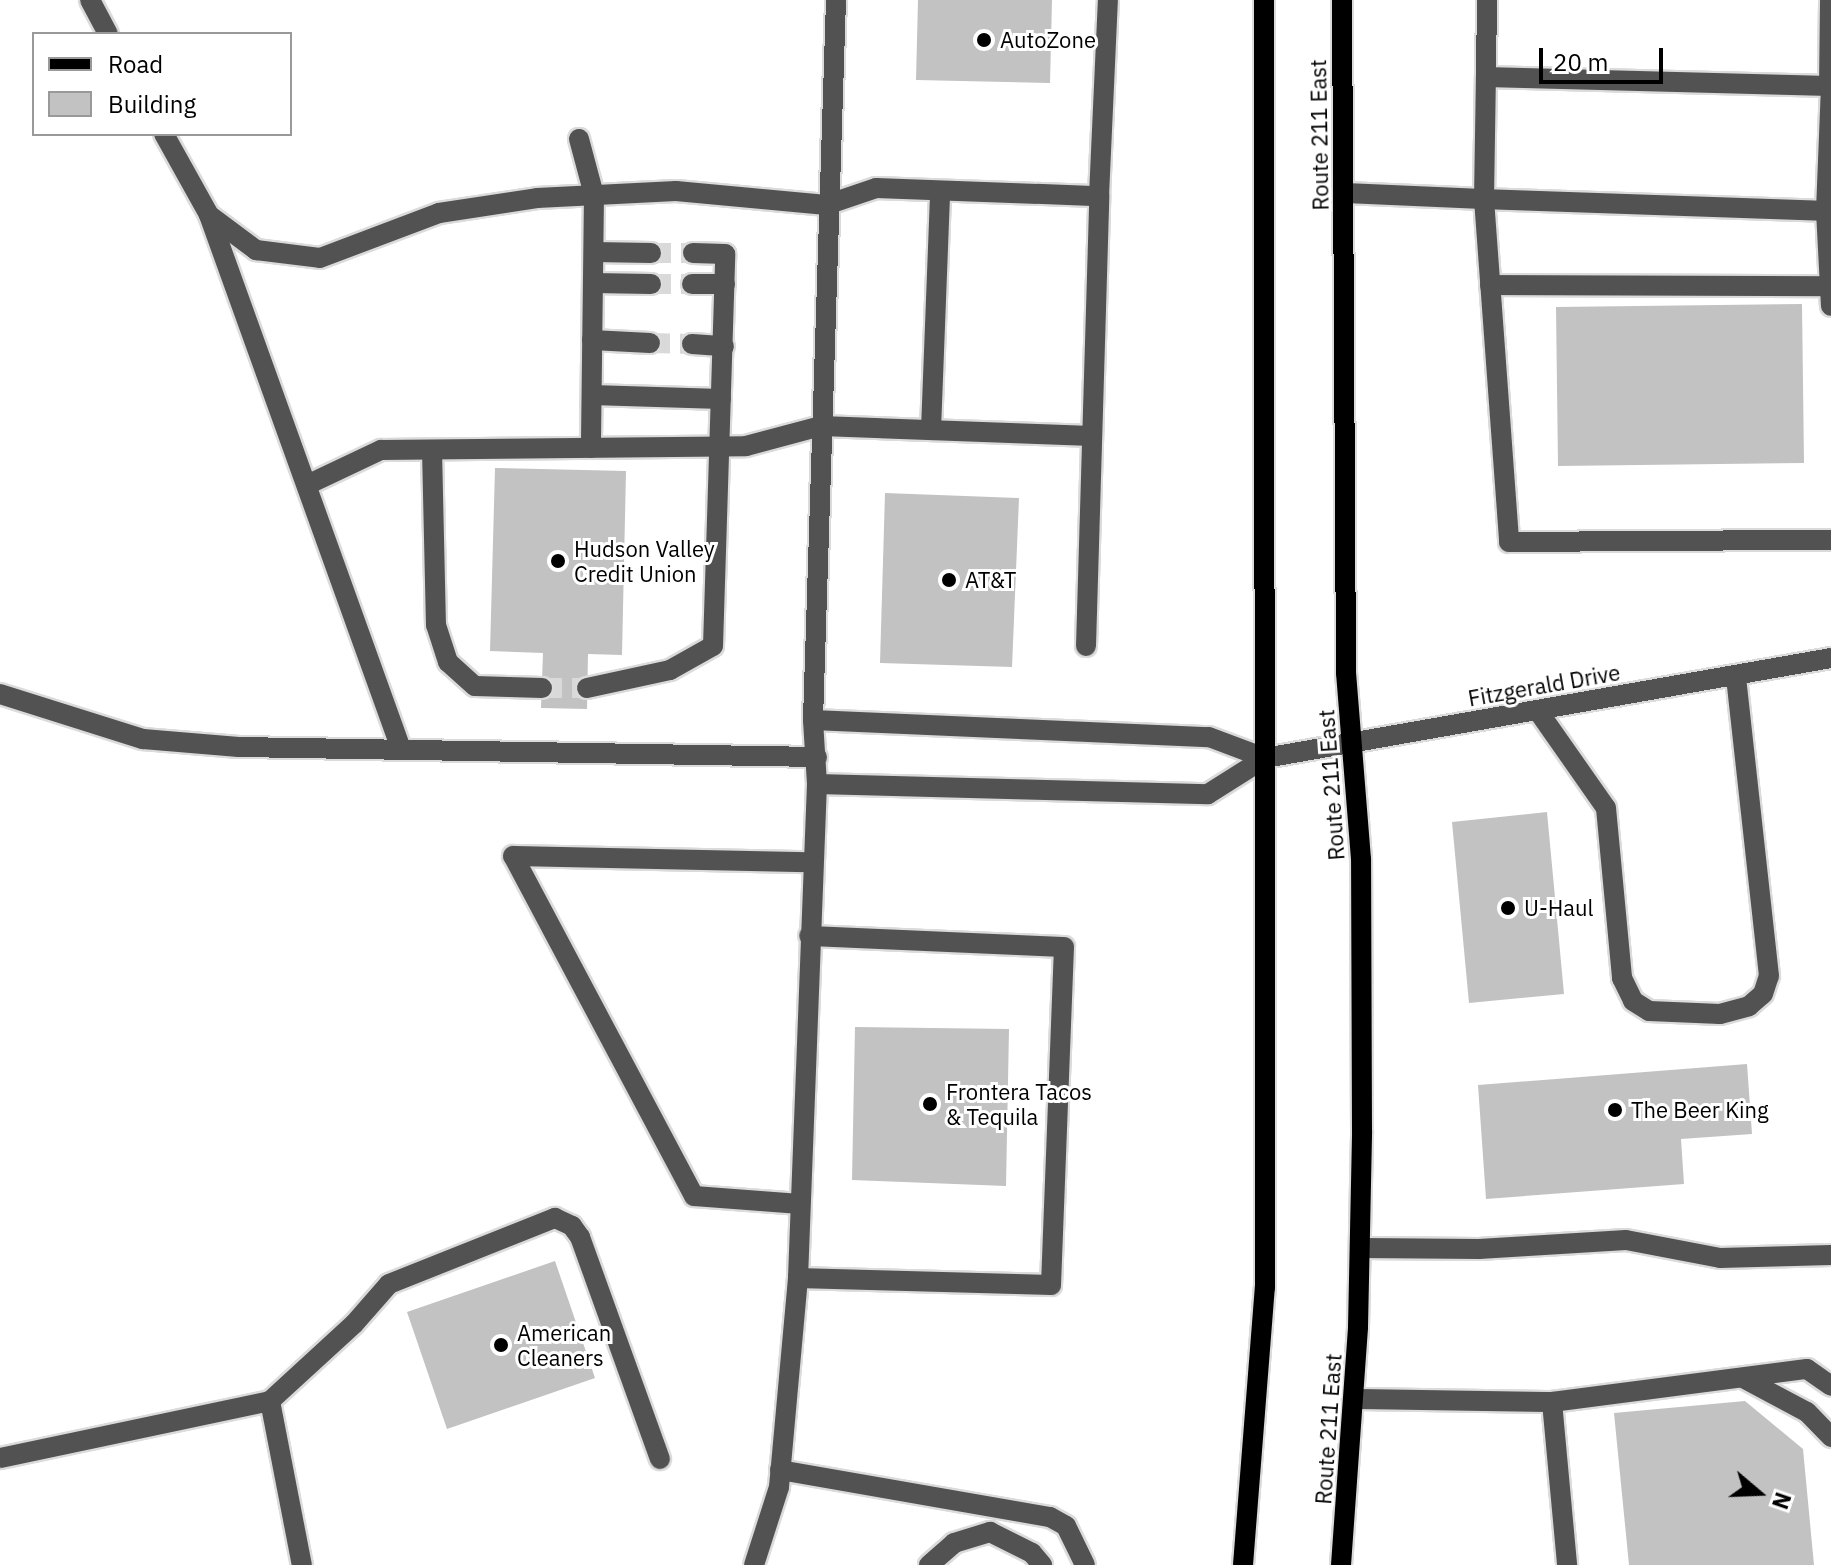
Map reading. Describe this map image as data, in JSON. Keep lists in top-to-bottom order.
{
  "streets": {
    "main road": ["Route 211 East"],
    "street": ["Fitzgerald Drive"]
  },
  "crossings": [
    ["Route 211 East", "Fitzgerald Drive"]
  ],
  "places": [
    "AutoZone",
    "Hudson Valley Credit Union",
    "AT&T",
    "U-Haul",
    "Frontera Tacos & Tequila",
    "The Beer King",
    "American Cleaners"
  ],
  "legend": ["Road", "Building"],
  "scale_bar": "20 m",
  "north": "right"
}
